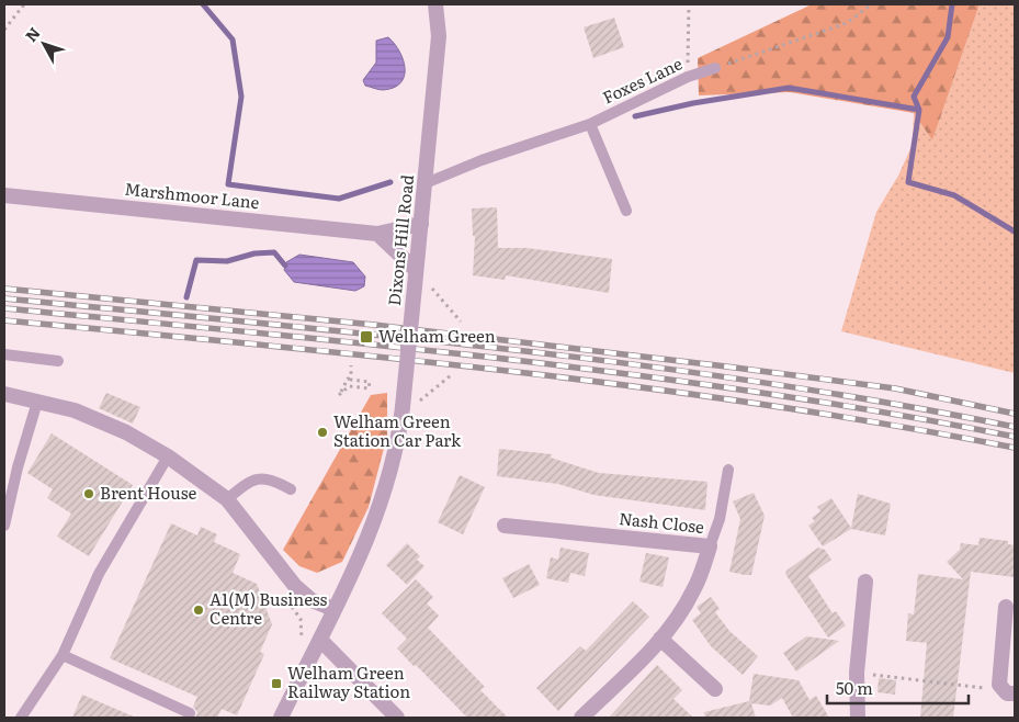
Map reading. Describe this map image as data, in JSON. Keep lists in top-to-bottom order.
{
  "streets": {
    "street": ["Marshmoor Lane", "Dixons Hill Road", "Nash Close"],
    "lane": ["Foxes Lane"]
  },
  "crossings": [
    ["Foxes Lane", "Dixons Hill Road"],
    ["Marshmoor Lane", "Dixons Hill Road"]
  ],
  "places": {
    "transit": ["Welham Green", "Welham Green Railway Station"],
    "other": ["Welham Green Station Car Park", "Brent House", "A1(M) Business Centre"]
  },
  "scale_bar": "50 m",
  "north": "top left"
}
